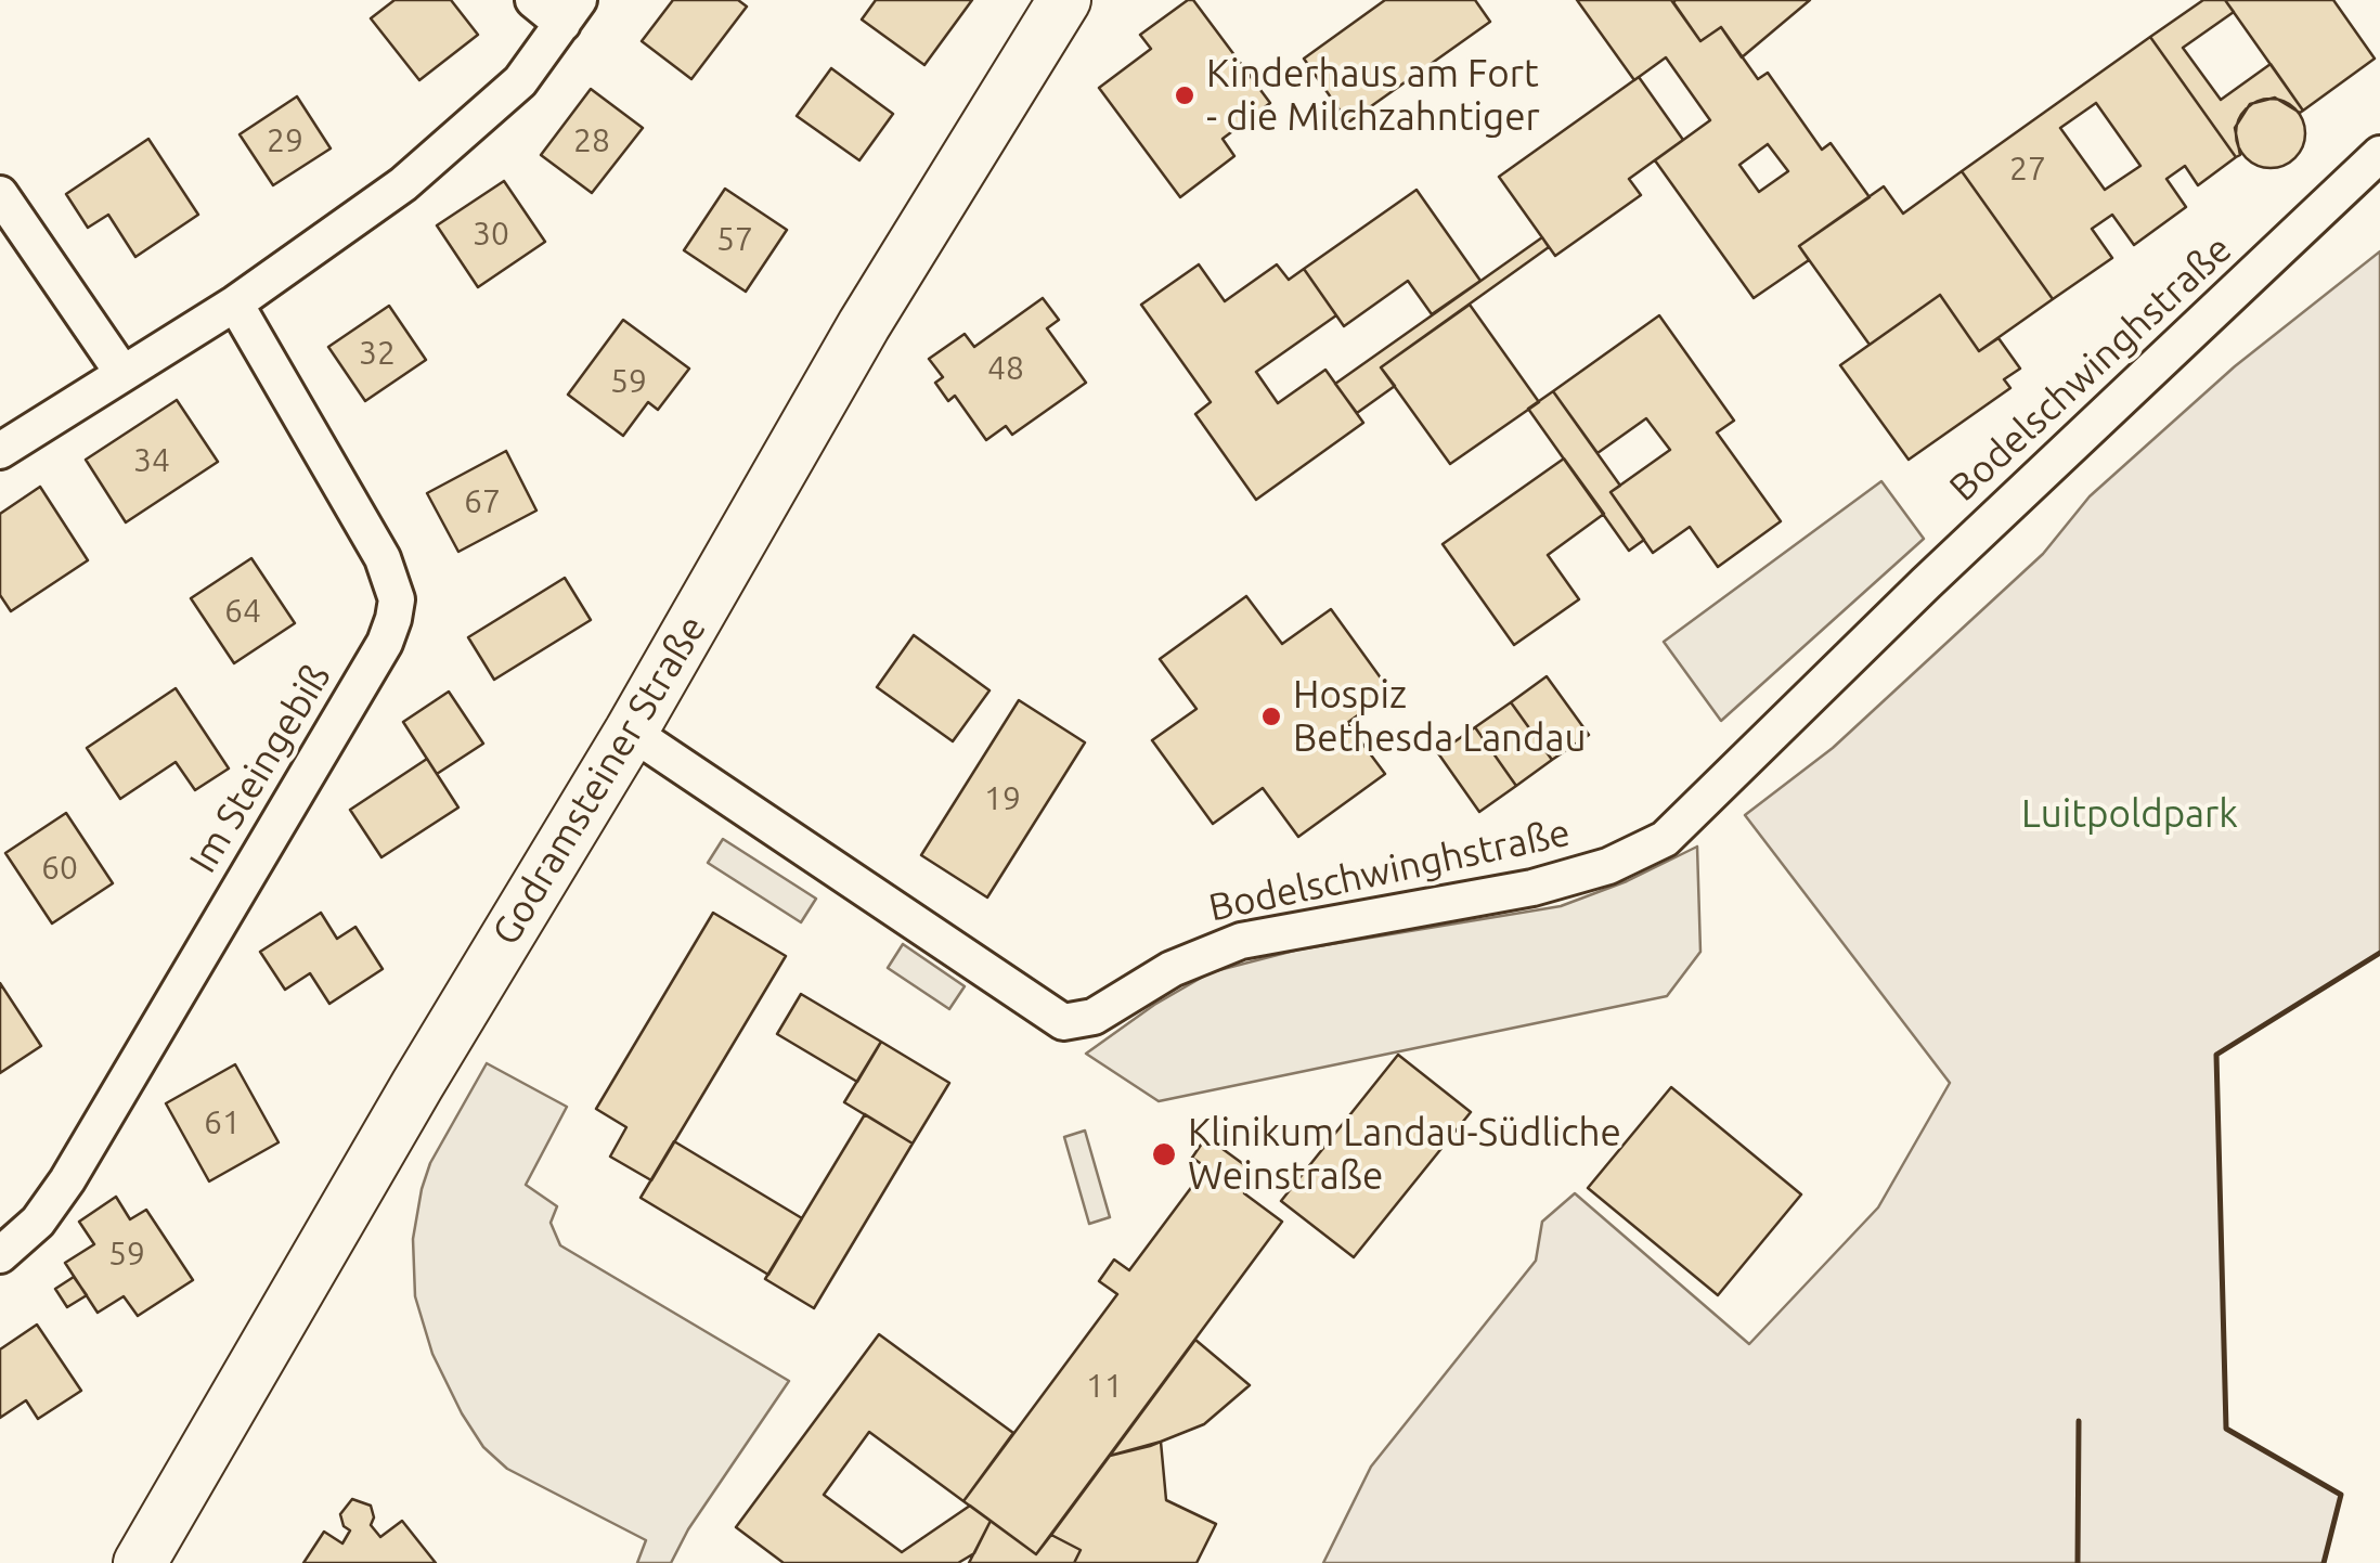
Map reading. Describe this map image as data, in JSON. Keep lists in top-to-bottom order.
{
  "streets": {
    "street": ["Bodelschwinghstraße", "Im Steingebiß", "Godramsteiner Straße"]
  },
  "crossings": [
    ["Bodelschwinghstraße", "Godramsteiner Straße"]
  ],
  "parks": ["Luitpoldpark"],
  "places": ["Kinderhaus am Fort - die Milchzahntiger", "Hospiz Bethesda Landau", "Klinikum Landau-Südliche Weinstraße"],
  "house_numbers": [
    "29",
    "28",
    "27",
    "30",
    "57",
    "32",
    "48",
    "59",
    "34",
    "67",
    "64",
    "19",
    "60",
    "61",
    "59",
    "11"
  ]
}
